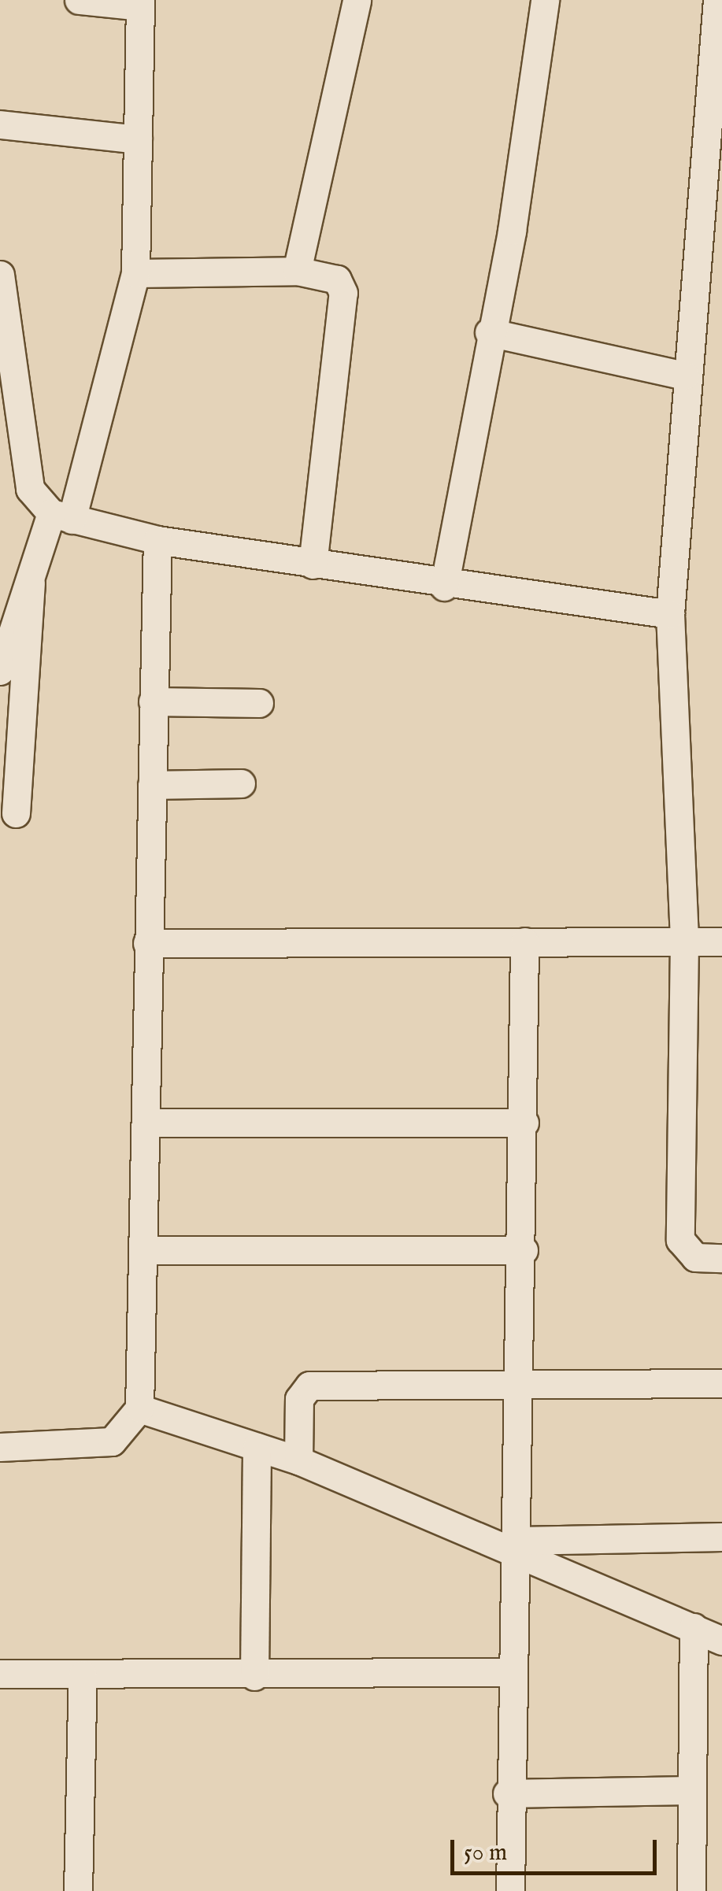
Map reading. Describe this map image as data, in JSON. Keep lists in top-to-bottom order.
{
  "scale_bar": "50 m"
}
